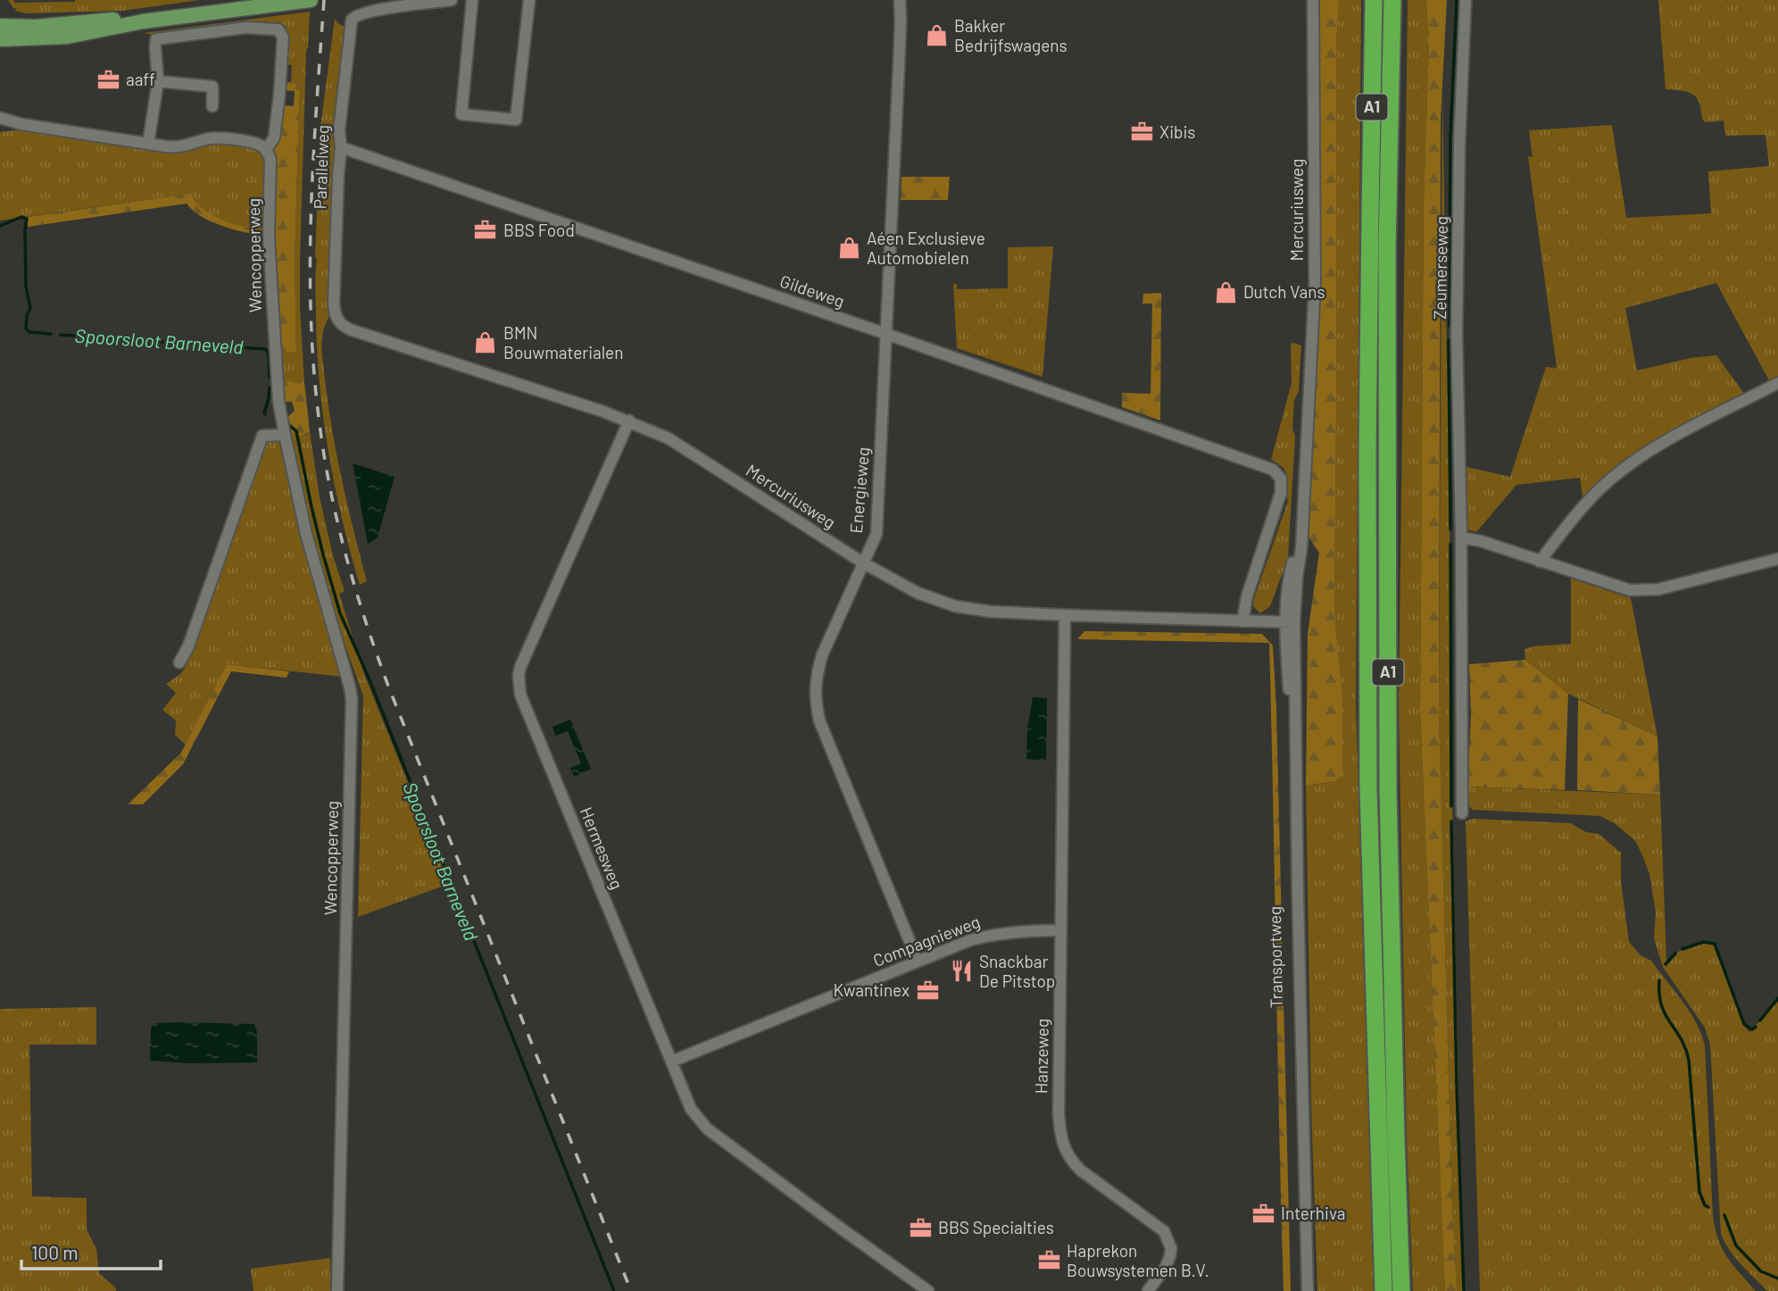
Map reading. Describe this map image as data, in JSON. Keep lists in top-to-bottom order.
{
  "streets": {
    "highway": ["A1"],
    "street": [
      "Parallelweg",
      "Mercuriusweg",
      "Wencopperweg",
      "Zeumerseweg",
      "Gildeweg",
      "Energieweg",
      "Hermesweg",
      "Compagnieweg",
      "Transportweg",
      "Hanzeweg"
    ]
  },
  "crossings": [
    ["Parallelweg", "Mercuriusweg"],
    ["Parallelweg", "Gildeweg"],
    ["Mercuriusweg", "Gildeweg"],
    ["Mercuriusweg", "Energieweg"],
    ["Mercuriusweg", "Hermesweg"],
    ["Mercuriusweg", "Transportweg"],
    ["Mercuriusweg", "Hanzeweg"],
    ["Gildeweg", "Energieweg"],
    ["Energieweg", "Compagnieweg"],
    ["Hermesweg", "Compagnieweg"],
    ["Compagnieweg", "Hanzeweg"]
  ],
  "water": ["Spoorsloot Barneveld"],
  "places": {
    "shop": [
      "Bakker Bedrijfswagens",
      "Aéen Exclusieve Automobielen",
      "Dutch Vans",
      "BMN Bouwmaterialen"
    ],
    "office": [
      "aaff",
      "Xibis",
      "BBS Food",
      "Kwantinex",
      "Interhiva",
      "BBS Specialties",
      "Haprekon Bouwsystemen B.V."
    ],
    "restaurant": ["Snackbar De Pitstop"]
  },
  "scale_bar": "100 m"
}
